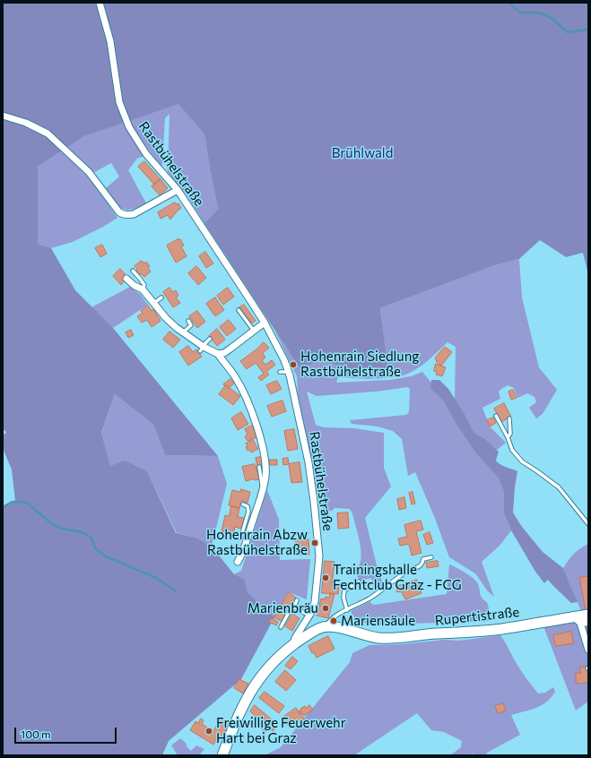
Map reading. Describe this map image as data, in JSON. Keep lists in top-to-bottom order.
{
  "streets": {
    "main road": ["Rupertistraße"],
    "street": ["Rastbühelstraße"]
  },
  "parks": ["Brühlwald"],
  "places": [
    "Hohenrain Siedlung Rastbühelstraße",
    "Hohenrain Abzw Rastbühelstraße",
    "Trainingshalle Fechtclub Graz - FCG",
    "Marienbräu",
    "Mariensäule",
    "Freiwillige Feuerwehr Hart bei Graz"
  ],
  "scale_bar": "100 m"
}
